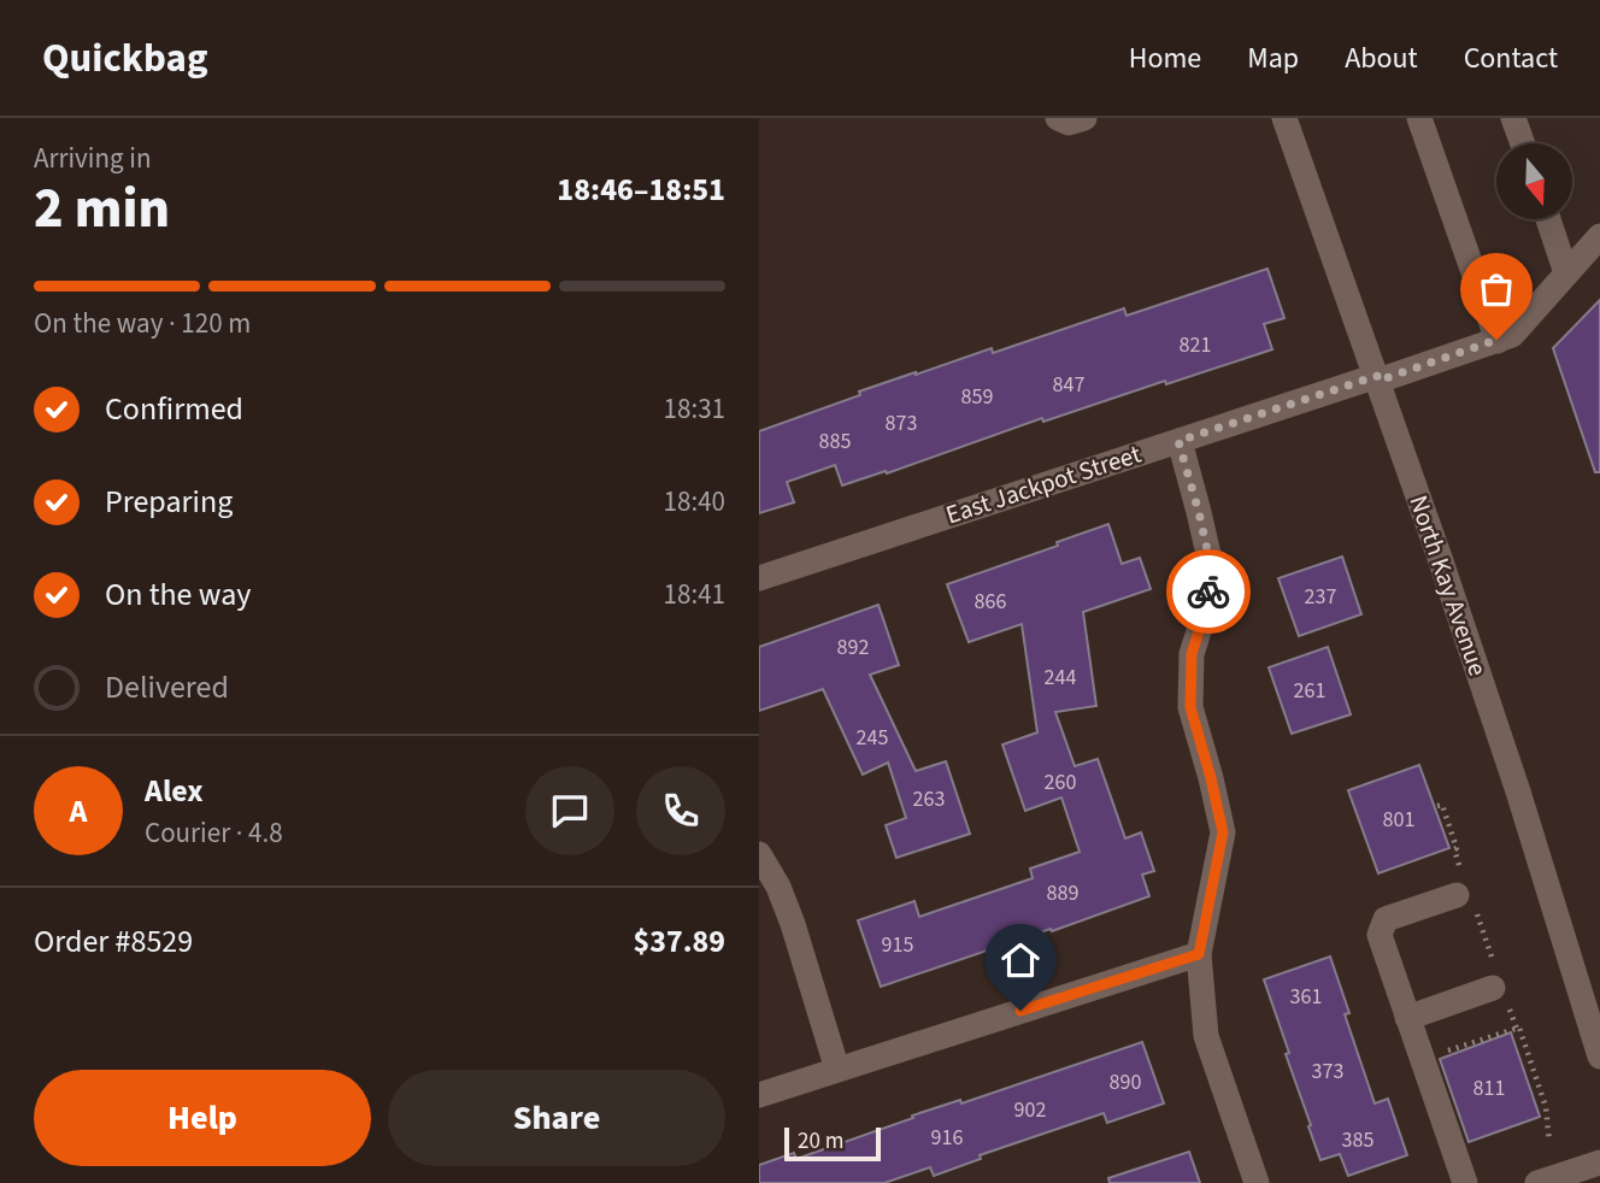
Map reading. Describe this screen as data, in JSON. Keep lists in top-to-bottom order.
{
  "streets": {
    "street": ["East Jackpot Street", "North Kay Avenue"]
  },
  "crossings": [
    ["East Jackpot Street", "North Kay Avenue"]
  ],
  "house_numbers": [
    "821",
    "847",
    "859",
    "873",
    "885",
    "237",
    "866",
    "892",
    "244",
    "261",
    "245",
    "260",
    "263",
    "801",
    "889",
    "915",
    "361",
    "373",
    "890",
    "811",
    "902",
    "916",
    "385"
  ],
  "scale_bar": "20 m",
  "north": "bottom",
  "page": {
    "header": "Quickbag",
    "nav": [
      "Home",
      "Map",
      "About",
      "Contact"
    ],
    "heading": ["2 min", "Arriving in", "18:46–18:51"],
    "panel": [
      "Alex",
      "Courier · 4.8",
      "Order #8529",
      "$37.89"
    ],
    "bar": "On the way · 120 m",
    "list": [
      ["Confirmed", "18:31"],
      ["Preparing", "18:40"],
      ["On the way", "18:41"],
      "Delivered"
    ],
    "round": "A",
    "buttons": ["Help", "Share"],
    "scale": "20 m"
  }
}
